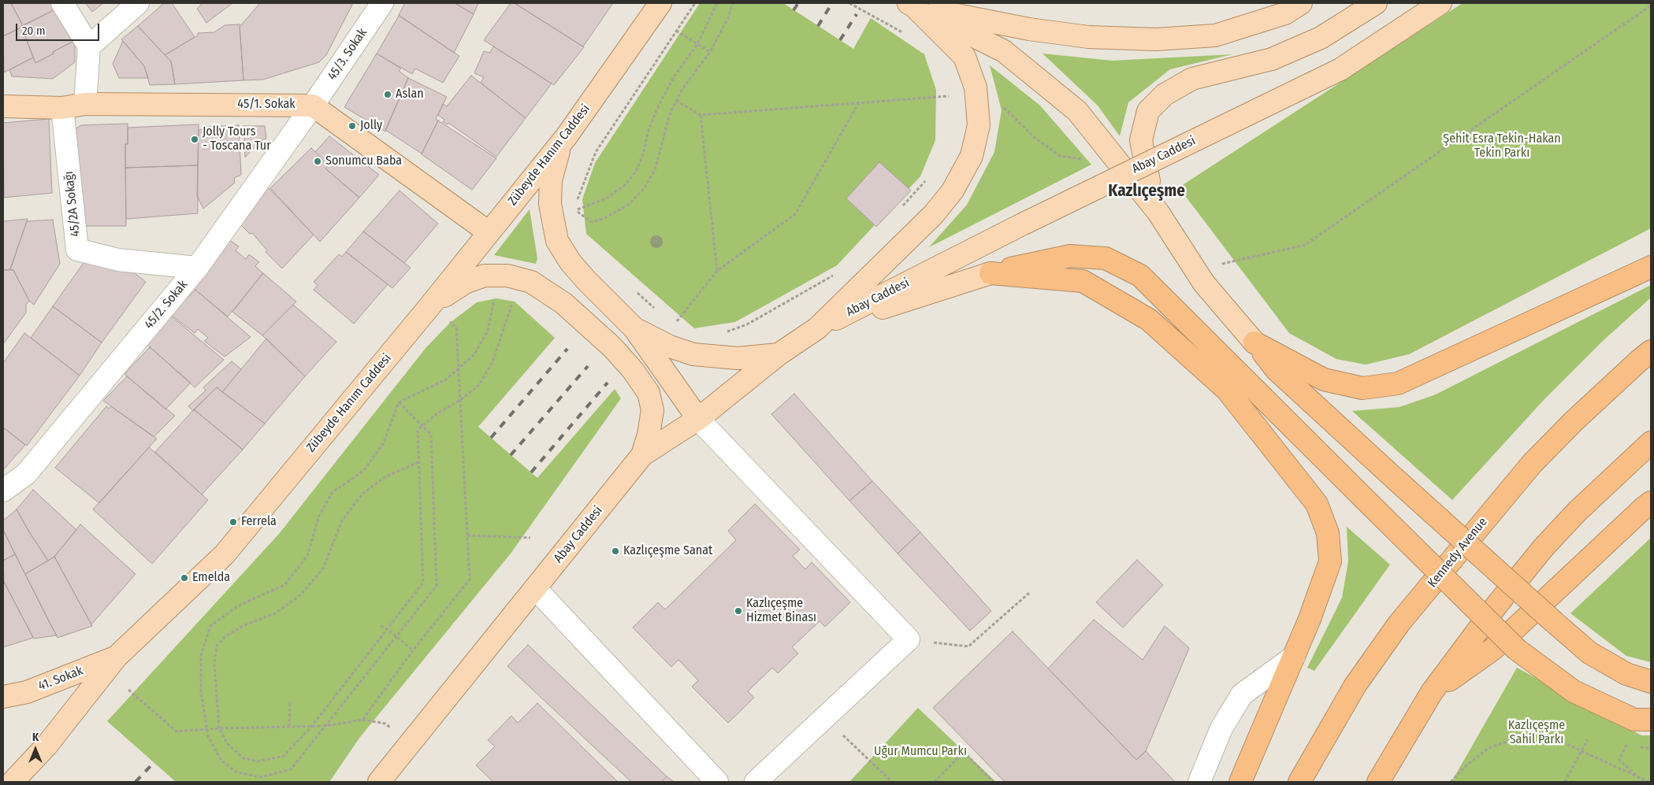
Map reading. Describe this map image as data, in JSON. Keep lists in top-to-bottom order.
{
  "streets": {
    "highway": ["Kennedy Avenue"],
    "main road": [
      "45/1. Sokak",
      "Zübeyde Hanım Caddesi",
      "Abay Caddesi",
      "41. Sokak"
    ],
    "street": ["45/3. Sokak", "45/2A Sokağı", "45/2. Sokak"]
  },
  "crossings": [
    ["45/3. Sokak", "45/1. Sokak"],
    ["45/3. Sokak", "45/2. Sokak"],
    ["45/1. Sokak", "Zübeyde Hanım Caddesi"],
    ["45/1. Sokak", "45/2A Sokağı"],
    ["45/1. Sokak", "45/2. Sokak"],
    ["Zübeyde Hanım Caddesi", "41. Sokak"],
    ["45/2A Sokağı", "45/2. Sokak"]
  ],
  "districts": ["Kazlıçeşme"],
  "parks": ["Şehit Esra Tekin-Hakan Tekin Parkı", "Kazlıçeşme Sahil Parkı", "Uğur Mumcu Parkı"],
  "places": [
    "Aslan",
    "Jolly",
    "Jolly Tours - Toscana Tur",
    "Sonumcu Baba",
    "Ferrela",
    "Kazlıçeşme Sanat",
    "Emelda",
    "Kazlıçeşme Hizmet Binası"
  ],
  "scale_bar": "20 m",
  "north": "top"
}
